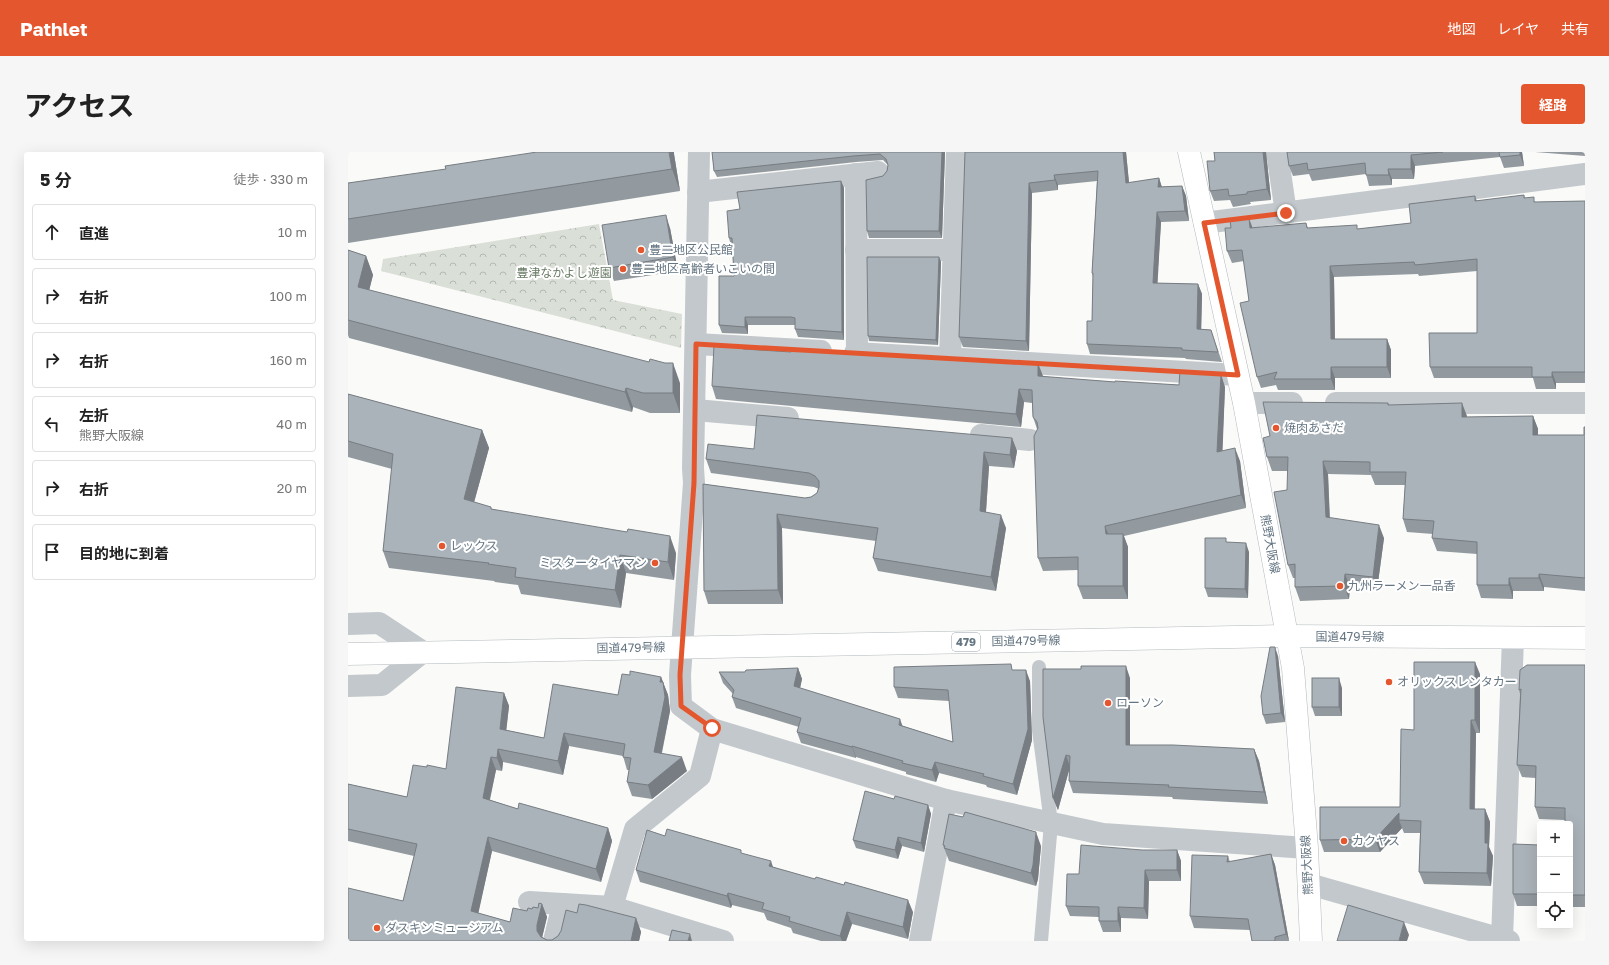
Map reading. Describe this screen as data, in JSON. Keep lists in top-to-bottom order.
{
  "streets": {
    "main road": ["熊野大阪線", "国道479号線", "479"]
  },
  "crossings": [
    ["熊野大阪線", "国道479号線"]
  ],
  "parks": ["豊津なかよし遊園"],
  "places": [
    "豊二地区公民館",
    "豊二地区高齢者いこいの間",
    "焼肉あさだ",
    "レックス",
    "ミスタータイヤマン",
    "九州ラーメン一品香",
    "オリックスレンタカー",
    "ローソン",
    "カクヤス",
    "ダスキンミュージアム"
  ],
  "page": {
    "header": "Pathlet",
    "nav": ["地図", "レイヤ", "共有"],
    "title": "アクセス",
    "buttons": "経路",
    "heading": ["5 分", "徒歩 · 330 m"],
    "list": [
      ["直進", "10 m"],
      ["右折", "100 m"],
      ["右折", "160 m"],
      ["左折", "熊野大阪線", "40 m"],
      ["右折", "20 m"],
      "目的地に到着"
    ],
    "map_buttons": ["+", "−"]
  }
}
